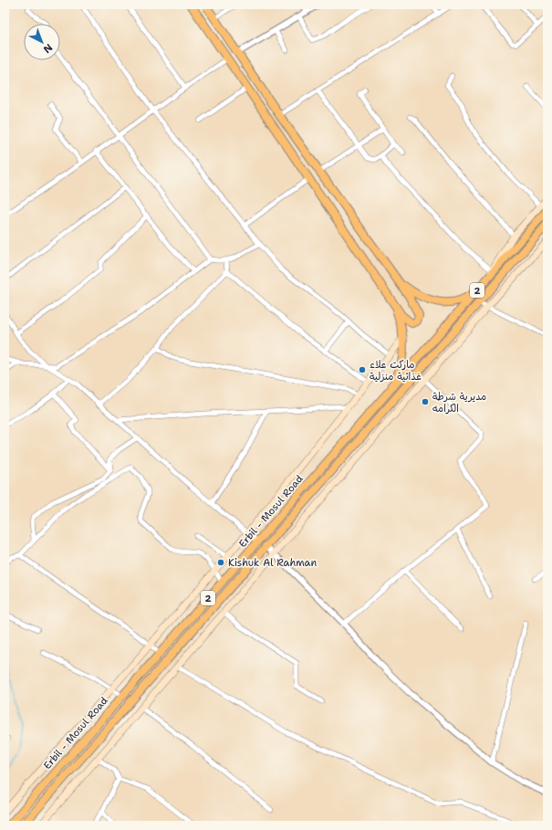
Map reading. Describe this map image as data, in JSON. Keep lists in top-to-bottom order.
{
  "streets": {
    "main road": ["2", "Erbil - Mosul Road"]
  },
  "places": ["ماركت علاء غذائية منزلية", "مديرية شرطة الكرامه", "Kishuk Al Rahman"],
  "north": "bottom right"
}
